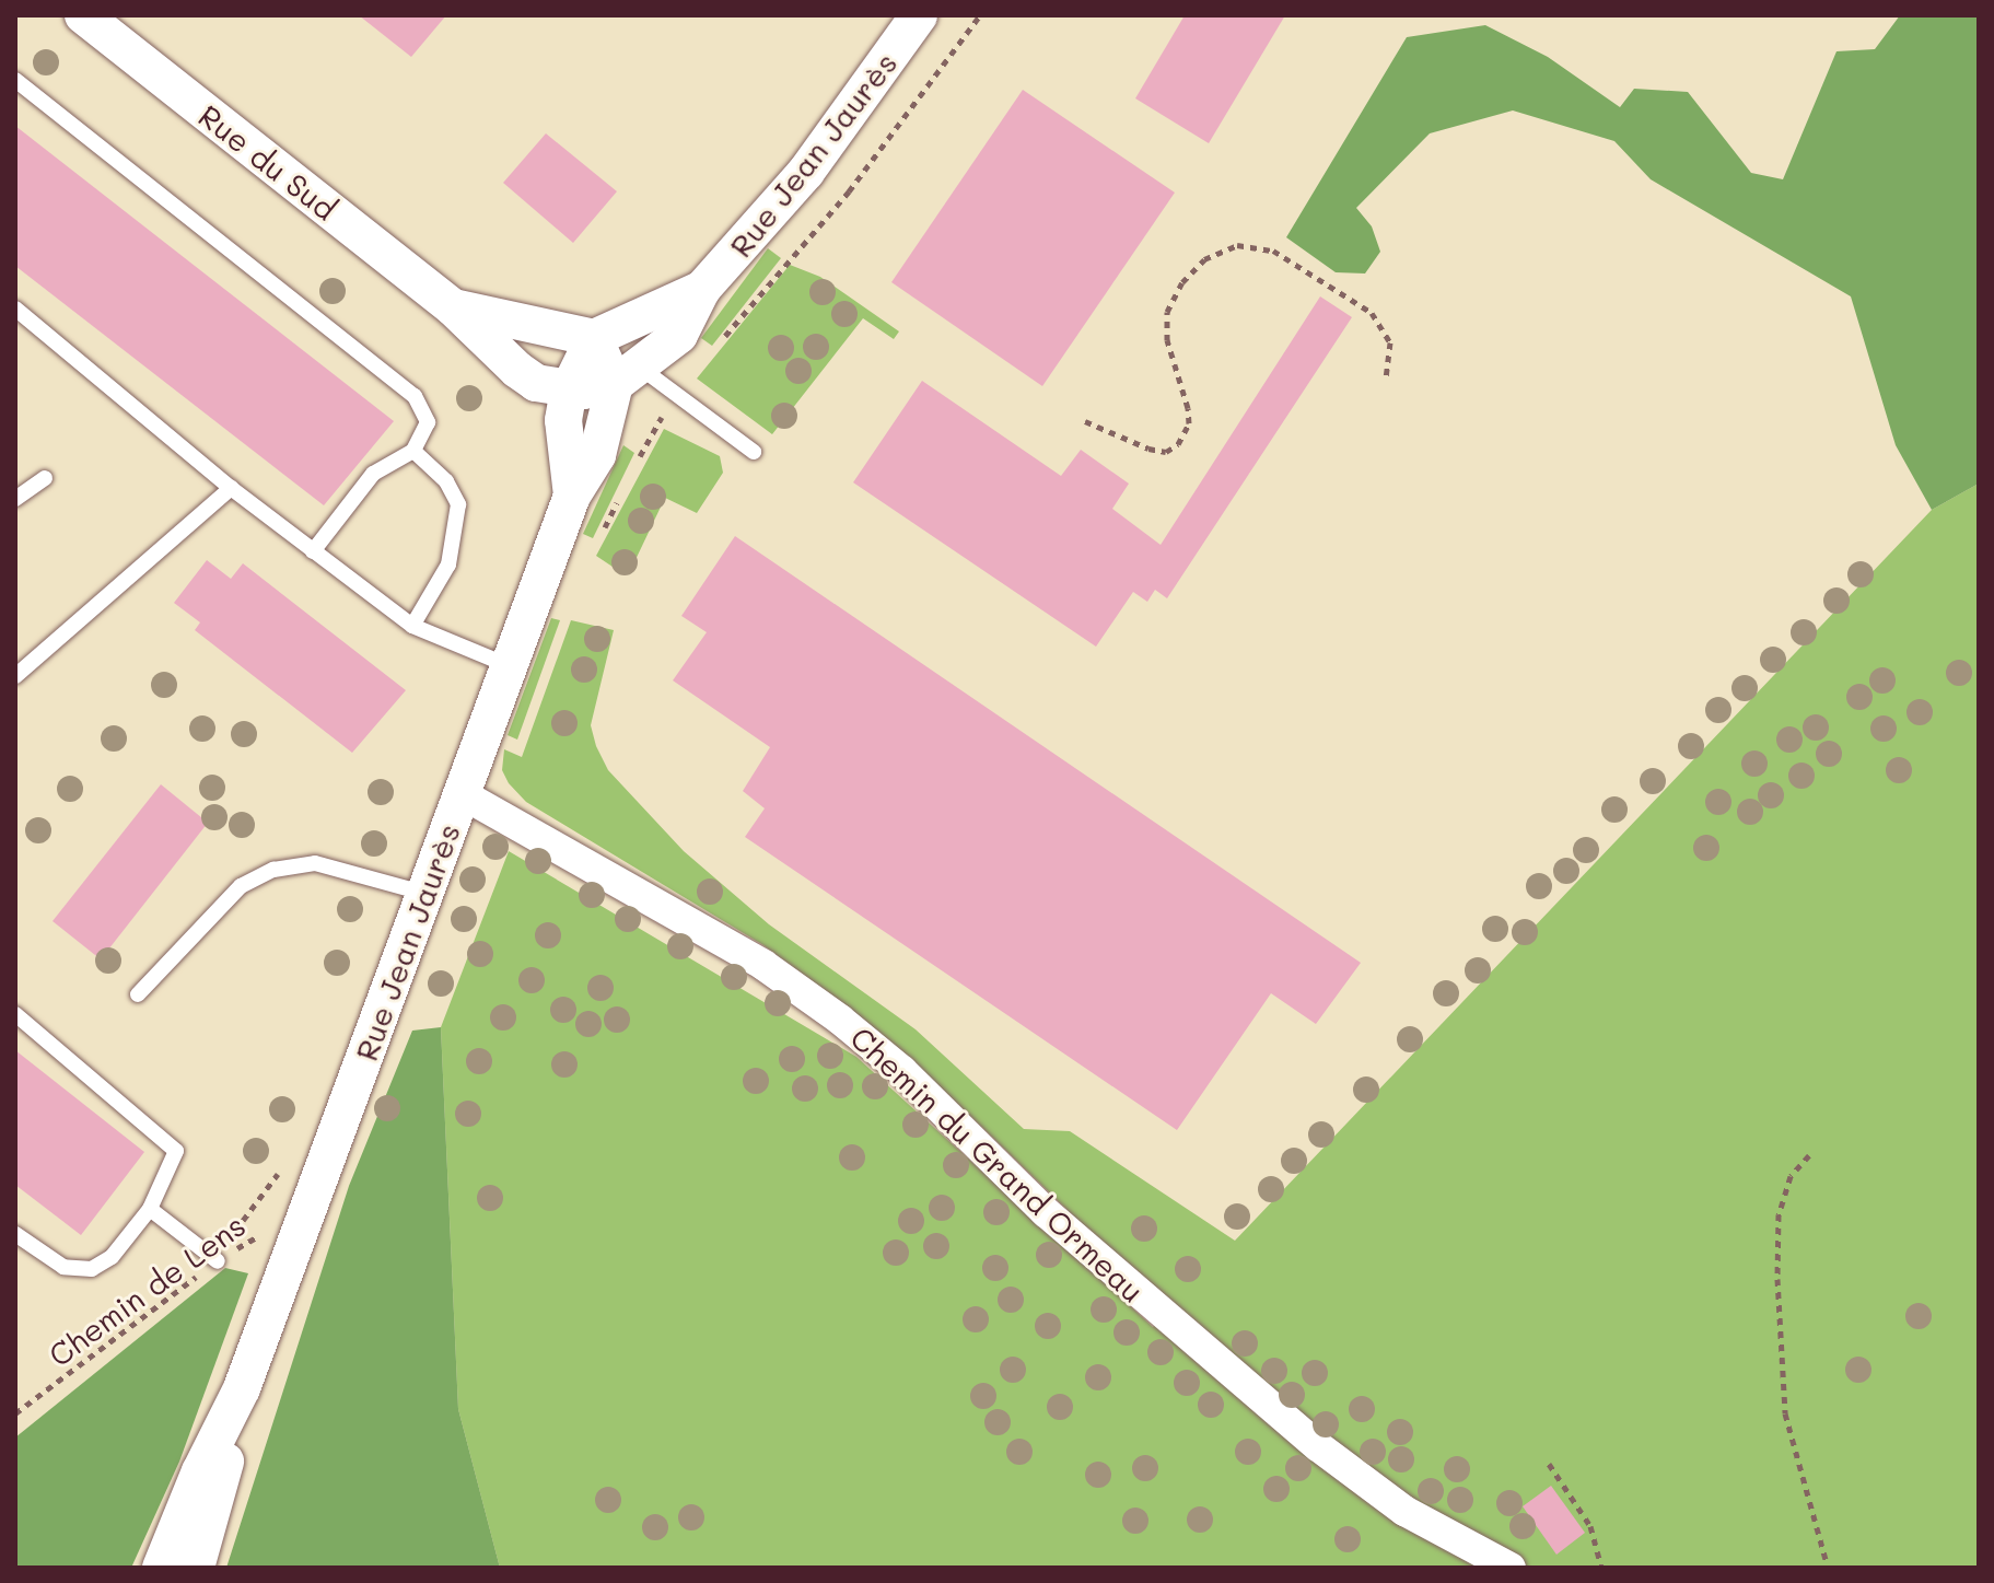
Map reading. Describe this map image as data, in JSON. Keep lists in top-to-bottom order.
{
  "streets": {
    "street": ["Rue Jean Jaurès", "Rue du Sud", "Chemin du Grand Ormeau"],
    "path": ["Chemin de Lens"]
  },
  "crossings": [
    ["Rue Jean Jaurès", "Rue du Sud"],
    ["Rue Jean Jaurès", "Chemin du Grand Ormeau"],
    ["Rue Jean Jaurès", "Chemin de Lens"]
  ]
}
